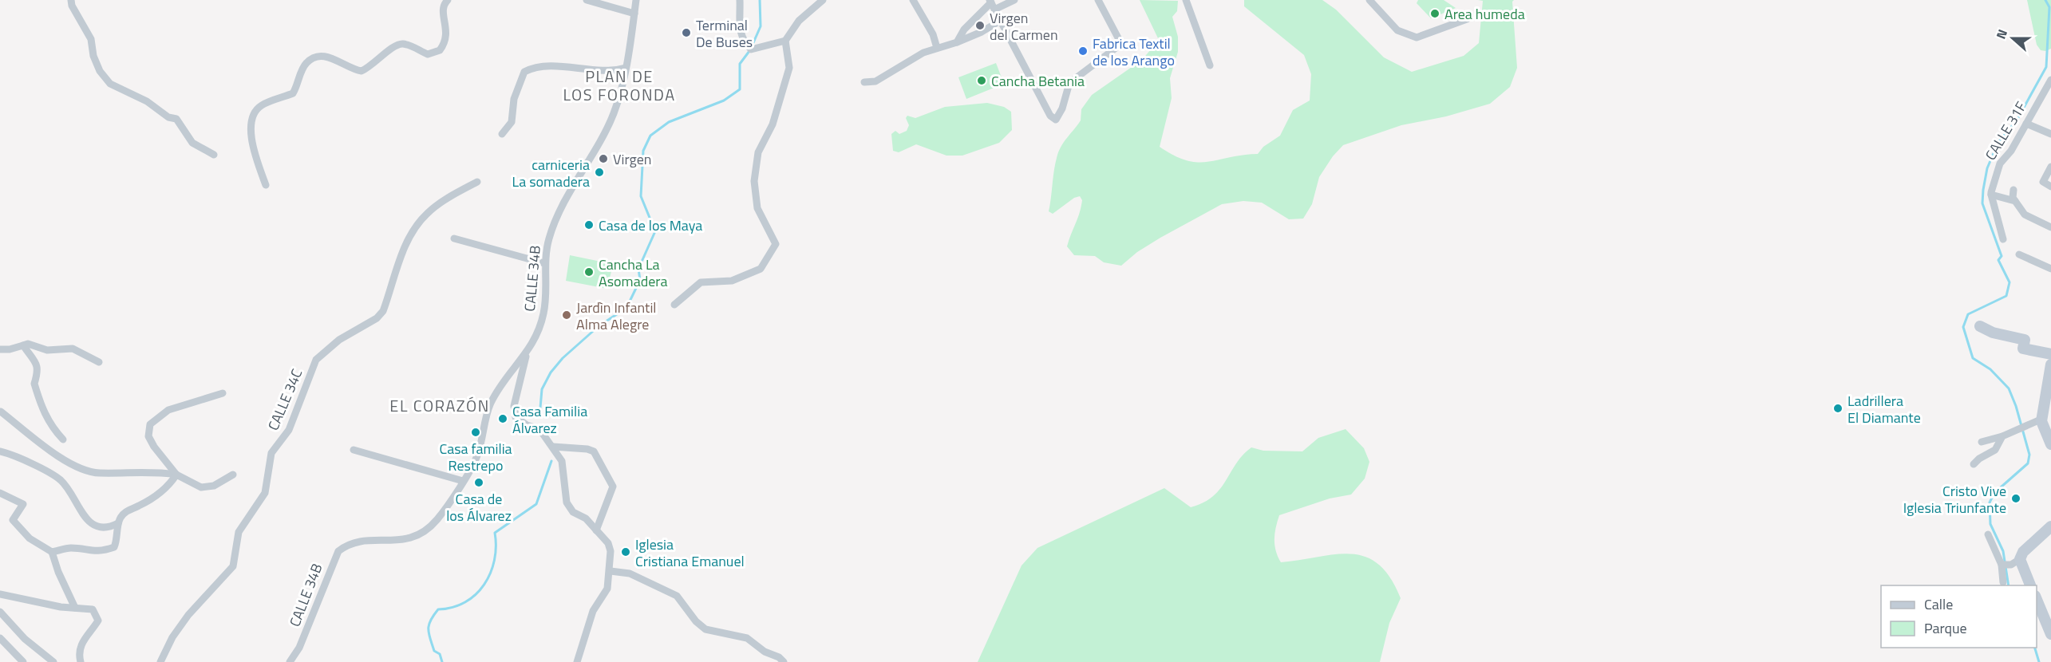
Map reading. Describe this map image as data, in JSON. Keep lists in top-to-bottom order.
{
  "streets": {
    "street": ["CALLE 31F", "CALLE 34B", "CALLE 34C"]
  },
  "districts": ["PLAN DE LOS FORONDA", "EL CORAZÓN"],
  "places": [
    "Area humeda",
    "Virgen del Carmen",
    "Terminal De Buses",
    "Fabrica Textil de los Arango",
    "Cancha Betania",
    "Virgen",
    "carniceria La somadera",
    "Casa de los Maya",
    "Cancha La Asomadera",
    "Jardìn Infantil Alma Alegre",
    "Ladrillera El Diamante",
    "Casa Familia Álvarez",
    "Casa familia Restrepo",
    "Casa de los Álvarez",
    "Cristo Vive Iglesia Triunfante",
    "Iglesia Cristiana Emanuel"
  ],
  "legend": ["Calle", "Parque"],
  "north": "left"
}
